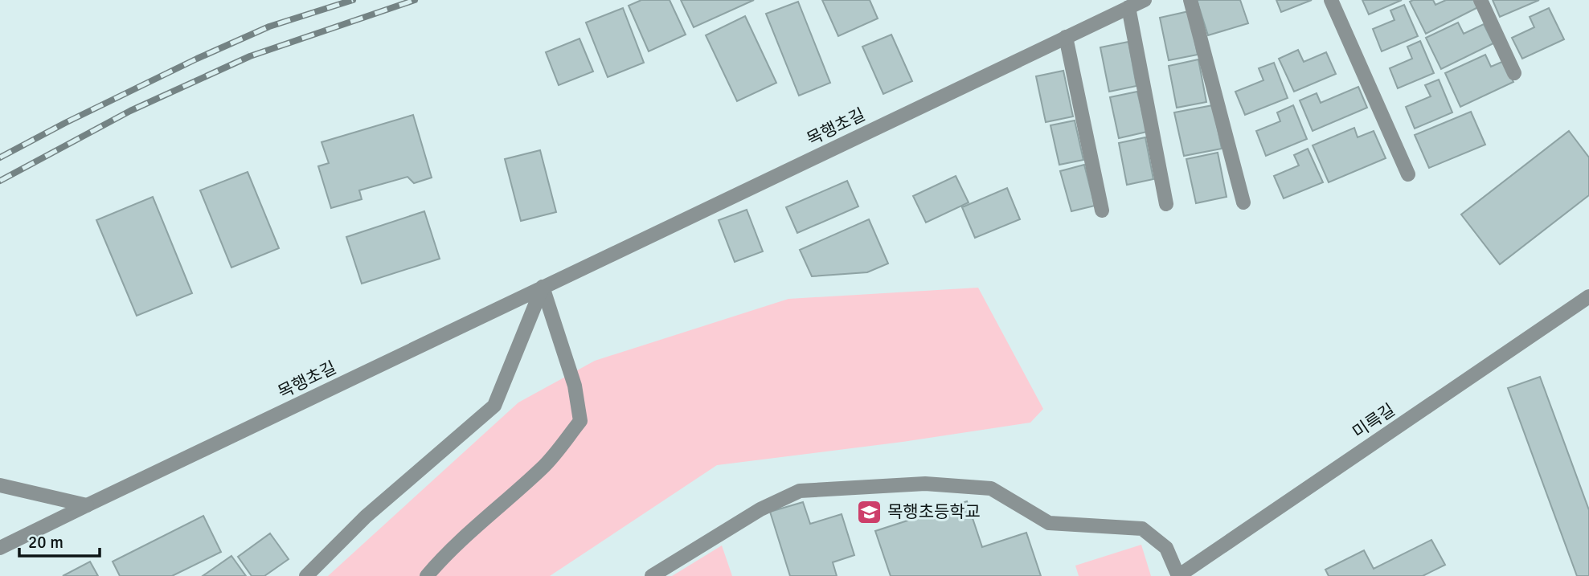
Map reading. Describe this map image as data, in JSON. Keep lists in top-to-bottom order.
{
  "streets": {
    "street": ["목행초길", "미륵길"]
  },
  "places": {
    "school or university": ["목행초등학교"]
  },
  "scale_bar": "20 m"
}
